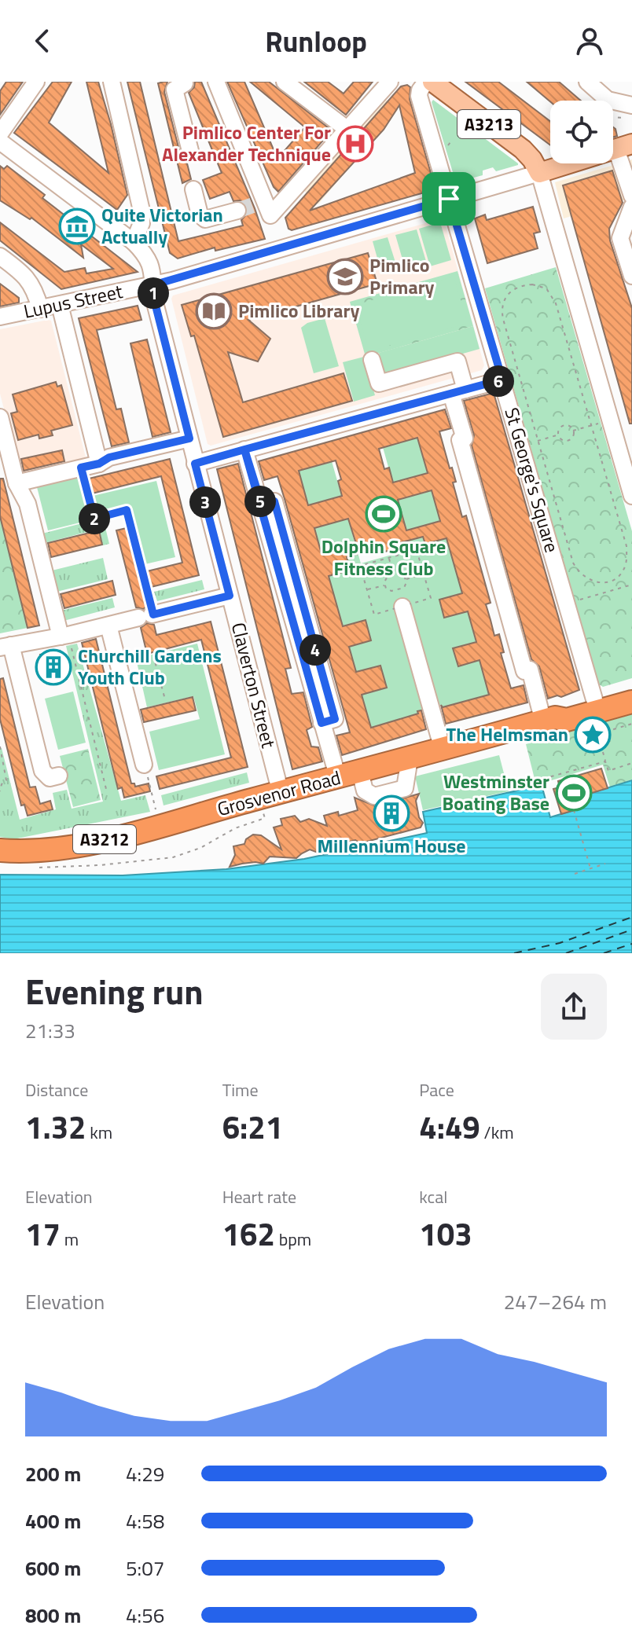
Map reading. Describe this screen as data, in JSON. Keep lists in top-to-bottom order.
{
  "streets": {
    "highway": ["Grosvenor Road", "A3212"],
    "main road": ["A3213", "Lupus Street"],
    "street": ["St George's Square", "Claverton Street"]
  },
  "crossings": [
    ["A3213", "Lupus Street"],
    ["Lupus Street", "St George's Square"],
    ["Lupus Street", "Claverton Street"],
    ["St George's Square", "Grosvenor Road"],
    ["Claverton Street", "Grosvenor Road"]
  ],
  "places": {
    "hospital": ["Pimlico Center For Alexander Technique"],
    "museum": ["Quite Victorian Actually"],
    "school or university": ["Pimlico Primary"],
    "library": ["Pimlico Library"],
    "sports": ["Dolphin Square Fitness Club", "Westminster Boating Base"],
    "building": ["Churchill Gardens Youth Club", "Millennium House"],
    "place": ["The Helmsman"]
  },
  "page": {
    "header": "Runloop",
    "pins": [
      "1",
      "6",
      "5",
      "3",
      "2",
      "4"
    ],
    "heading": ["Evening run", "21:33"],
    "stats": [
      ["Distance", "1.32 km"],
      ["Time", "6:21"],
      ["Pace", "4:49 /km"],
      ["Elevation", "17 m"],
      ["Heart rate", "162 bpm"],
      ["kcal", "103"]
    ],
    "chart": ["Elevation", "247–264 m"],
    "list": [
      {
        "name": "200 m",
        "note": "4:29"
      },
      {
        "name": "400 m",
        "note": "4:58"
      },
      {
        "name": "600 m",
        "note": "5:07"
      },
      {
        "name": "800 m",
        "note": "4:56"
      }
    ]
  }
}
